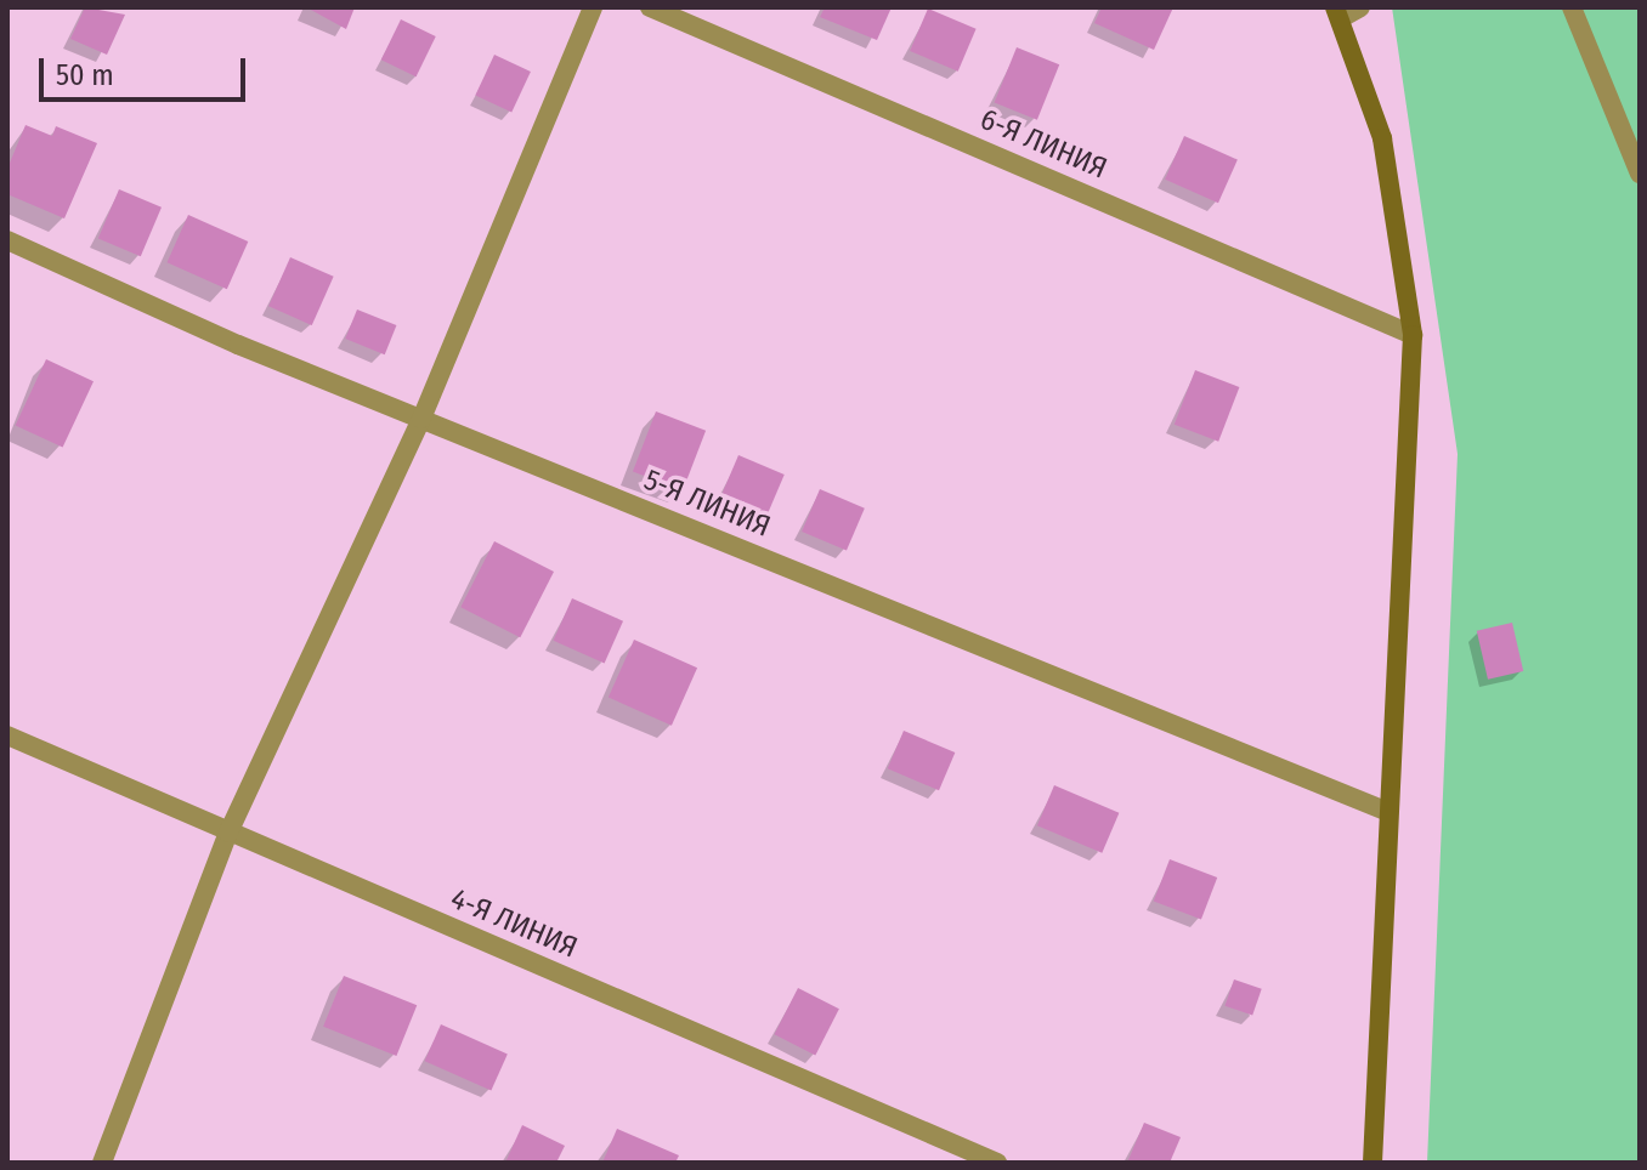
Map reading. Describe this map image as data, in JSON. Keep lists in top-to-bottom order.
{
  "streets": {
    "street": ["6-Я ЛИНИЯ", "5-Я ЛИНИЯ", "4-Я ЛИНИЯ"]
  },
  "scale_bar": "50 m"
}
